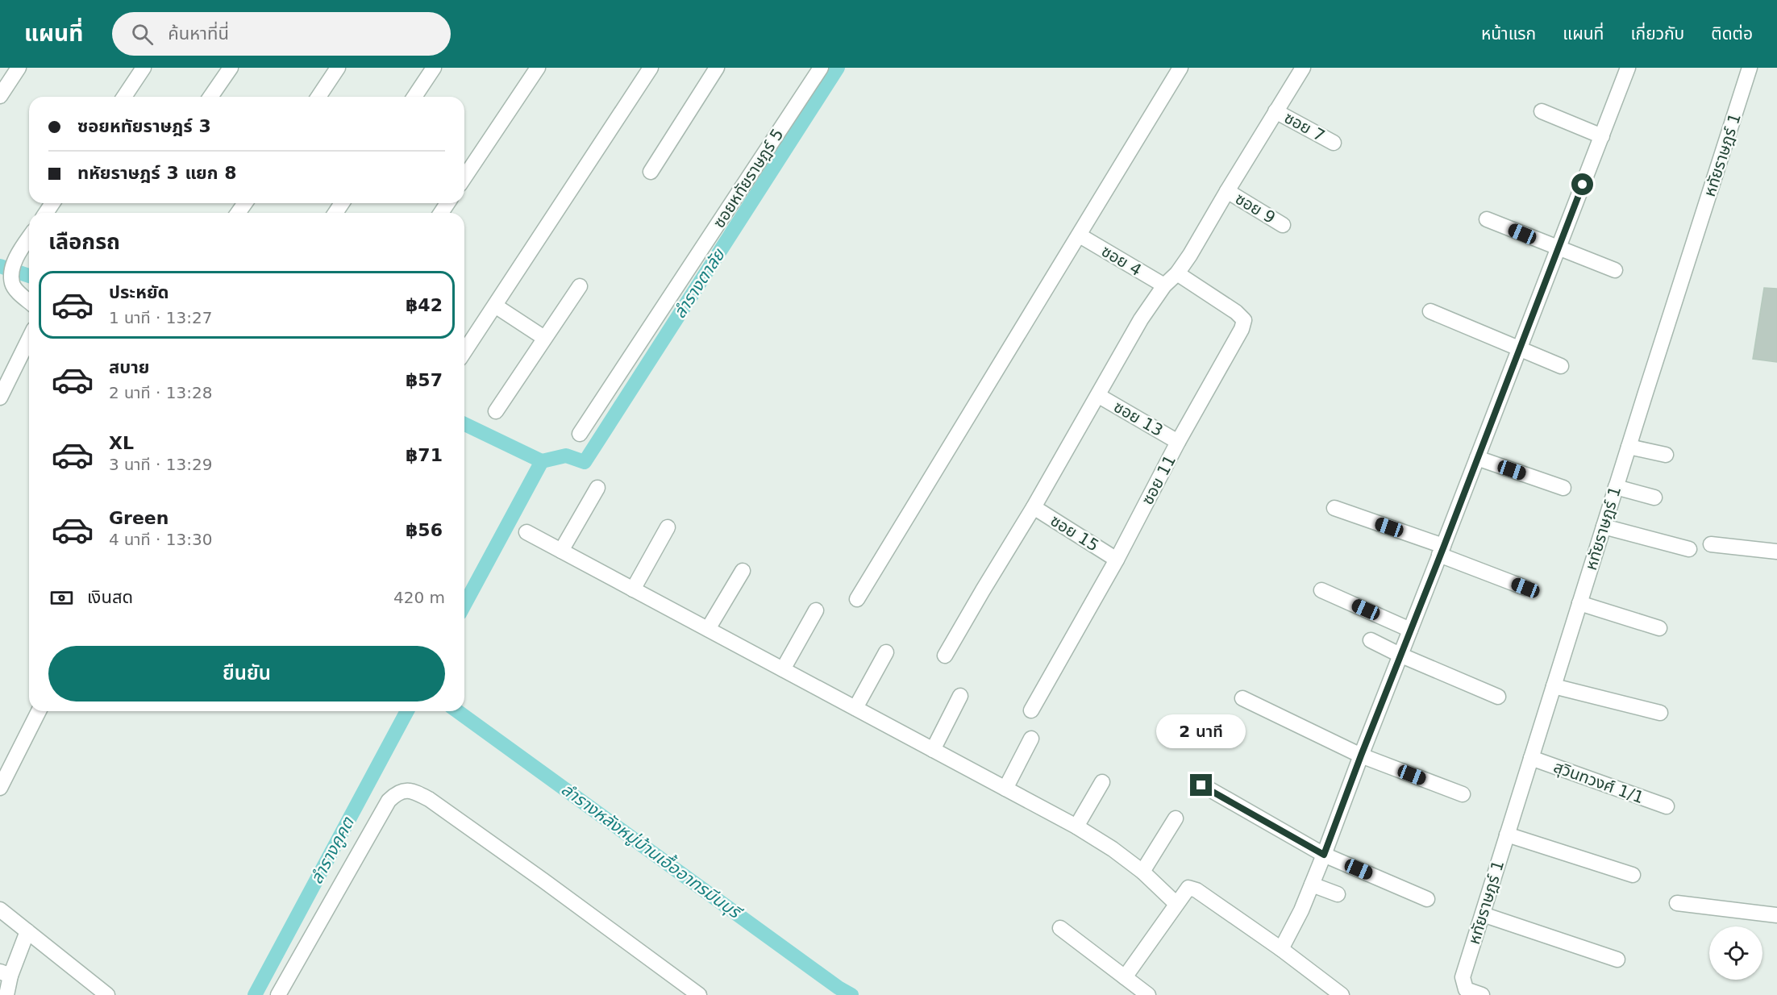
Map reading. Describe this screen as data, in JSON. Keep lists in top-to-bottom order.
{
  "streets": {
    "street": [
      "ซอย 7",
      "หทัยราษฎร์ 1",
      "ซอยหทัยราษฎร์ 5",
      "ซอย 9",
      "ซอย 4",
      "ซอย 13",
      "ซอย 11",
      "ซอย 15",
      "สุวินทวงศ์ 1/1"
    ]
  },
  "crossings": [
    ["หทัยราษฎร์ 1", "สุวินทวงศ์ 1/1"],
    ["ซอย 13", "ซอย 11"],
    ["ซอย 11", "ซอย 15"]
  ],
  "water": ["ลำรางตาลัย", "ลำรางคูคต", "ลำรางหลังหมู่บ้านเอื้ออาทรมีนบุรี"],
  "page": {
    "header": "แผนที่",
    "search": "ค้นหาที่นี่",
    "nav": [
      "หน้าแรก",
      "แผนที่",
      "เกี่ยวกับ",
      "ติดต่อ"
    ],
    "banner": ["ซอยหทัยราษฎร์ 3", "ทหัยราษฎร์ 3 แยก 8"],
    "heading": "เลือกรถ",
    "list": [
      {
        "name": "ประหยัด",
        "note": "1 นาที · 13:27",
        "value": "฿42"
      },
      {
        "name": "สบาย",
        "note": "2 นาที · 13:28",
        "value": "฿57"
      },
      {
        "name": "XL",
        "note": "3 นาที · 13:29",
        "value": "฿71"
      },
      {
        "name": "Green",
        "note": "4 นาที · 13:30",
        "value": "฿56"
      }
    ],
    "pay": ["เงินสด", "420 m"],
    "buttons": "ยืนยัน",
    "bubble": "2 นาที"
  }
}
